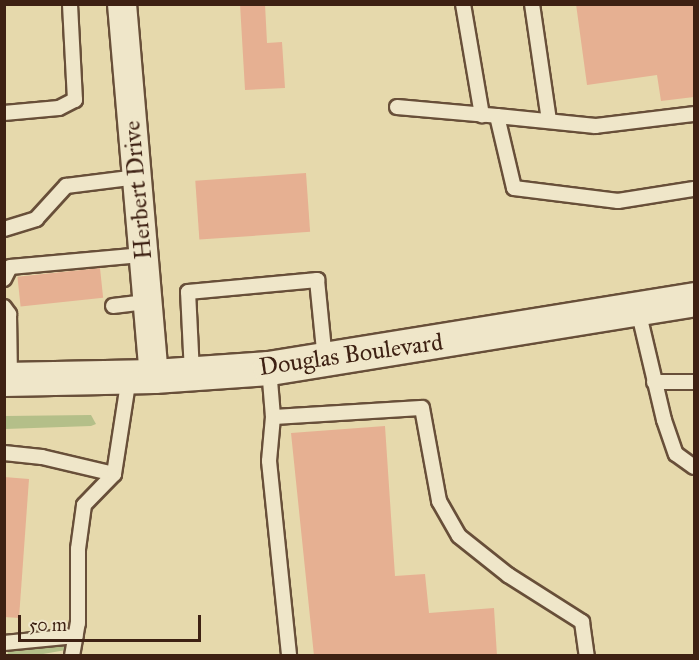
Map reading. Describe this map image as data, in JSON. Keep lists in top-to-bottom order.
{
  "streets": {
    "main road": ["Douglas Boulevard"],
    "street": ["Herbert Drive"]
  },
  "crossings": [
    ["Herbert Drive", "Douglas Boulevard"]
  ],
  "scale_bar": "50 m"
}
